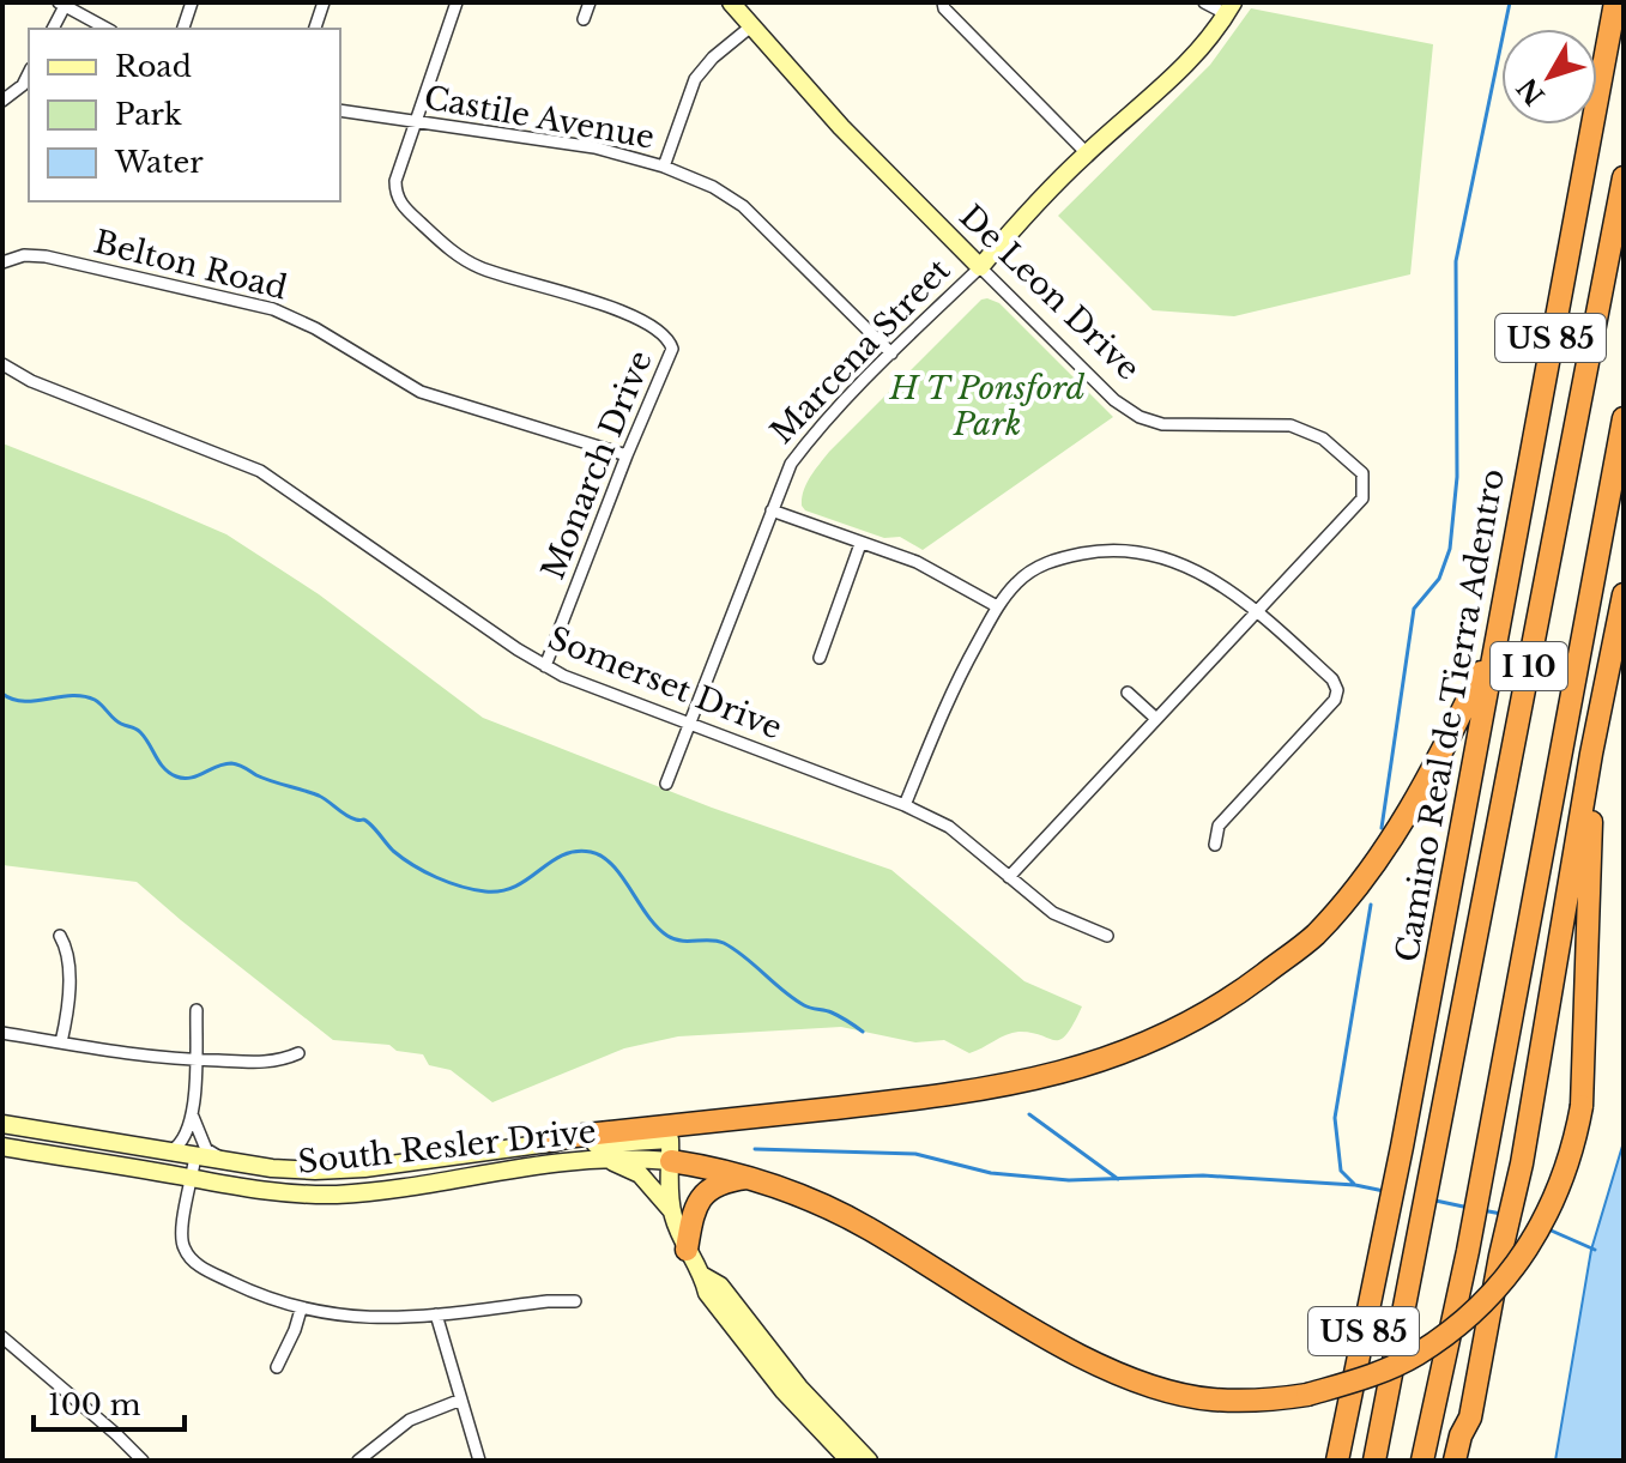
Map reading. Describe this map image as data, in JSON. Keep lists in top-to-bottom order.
{
  "streets": {
    "highway": ["US 85", "I 10", "Camino Real de Tierra Adentro"],
    "main road": ["De Leon Drive", "Marcena Street", "South Resler Drive"],
    "street": [
      "Castile Avenue",
      "Belton Road",
      "Monarch Drive",
      "Somerset Drive"
    ]
  },
  "crossings": [
    ["Castile Avenue", "Marcena Street"],
    ["Castile Avenue", "Monarch Drive"],
    ["Belton Road", "Monarch Drive"],
    ["De Leon Drive", "Marcena Street"],
    ["De Leon Drive", "Somerset Drive"],
    ["Marcena Street", "Somerset Drive"],
    ["Monarch Drive", "Somerset Drive"]
  ],
  "parks": ["H T Ponsford Park"],
  "legend": ["Road", "Park", "Water"],
  "scale_bar": "100 m",
  "north": "bottom left"
}
